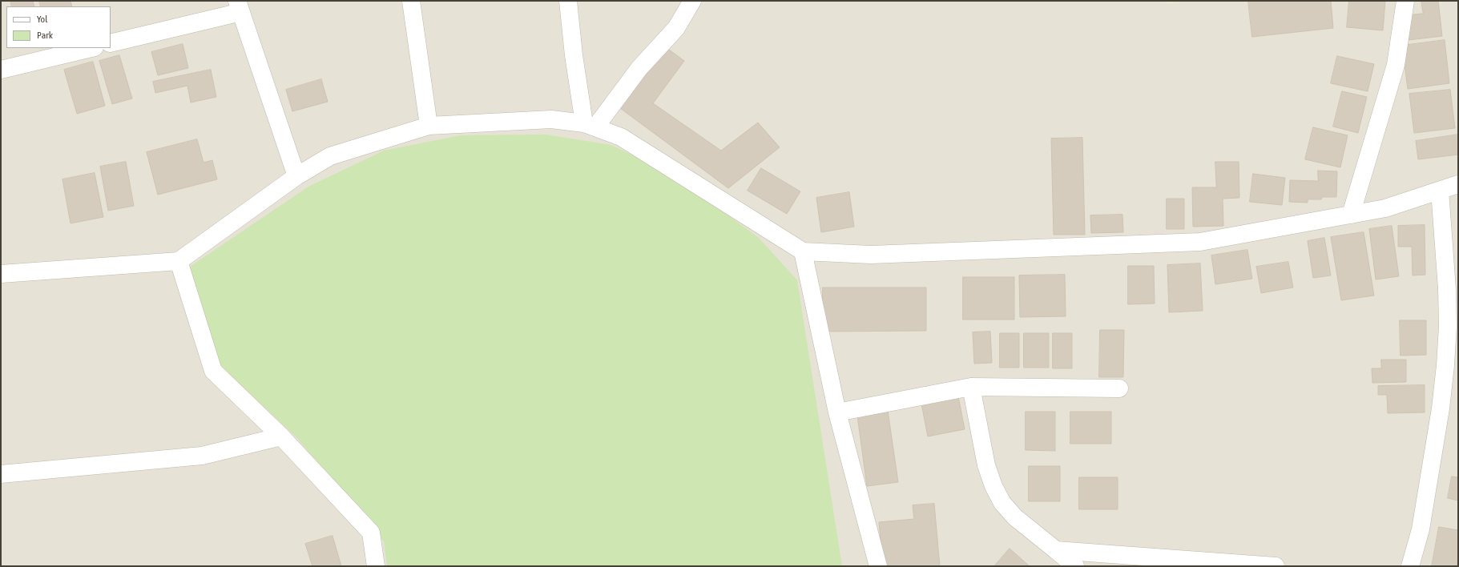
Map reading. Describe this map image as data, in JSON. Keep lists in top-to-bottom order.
{
  "legend": ["Yol", "Park"]
}
